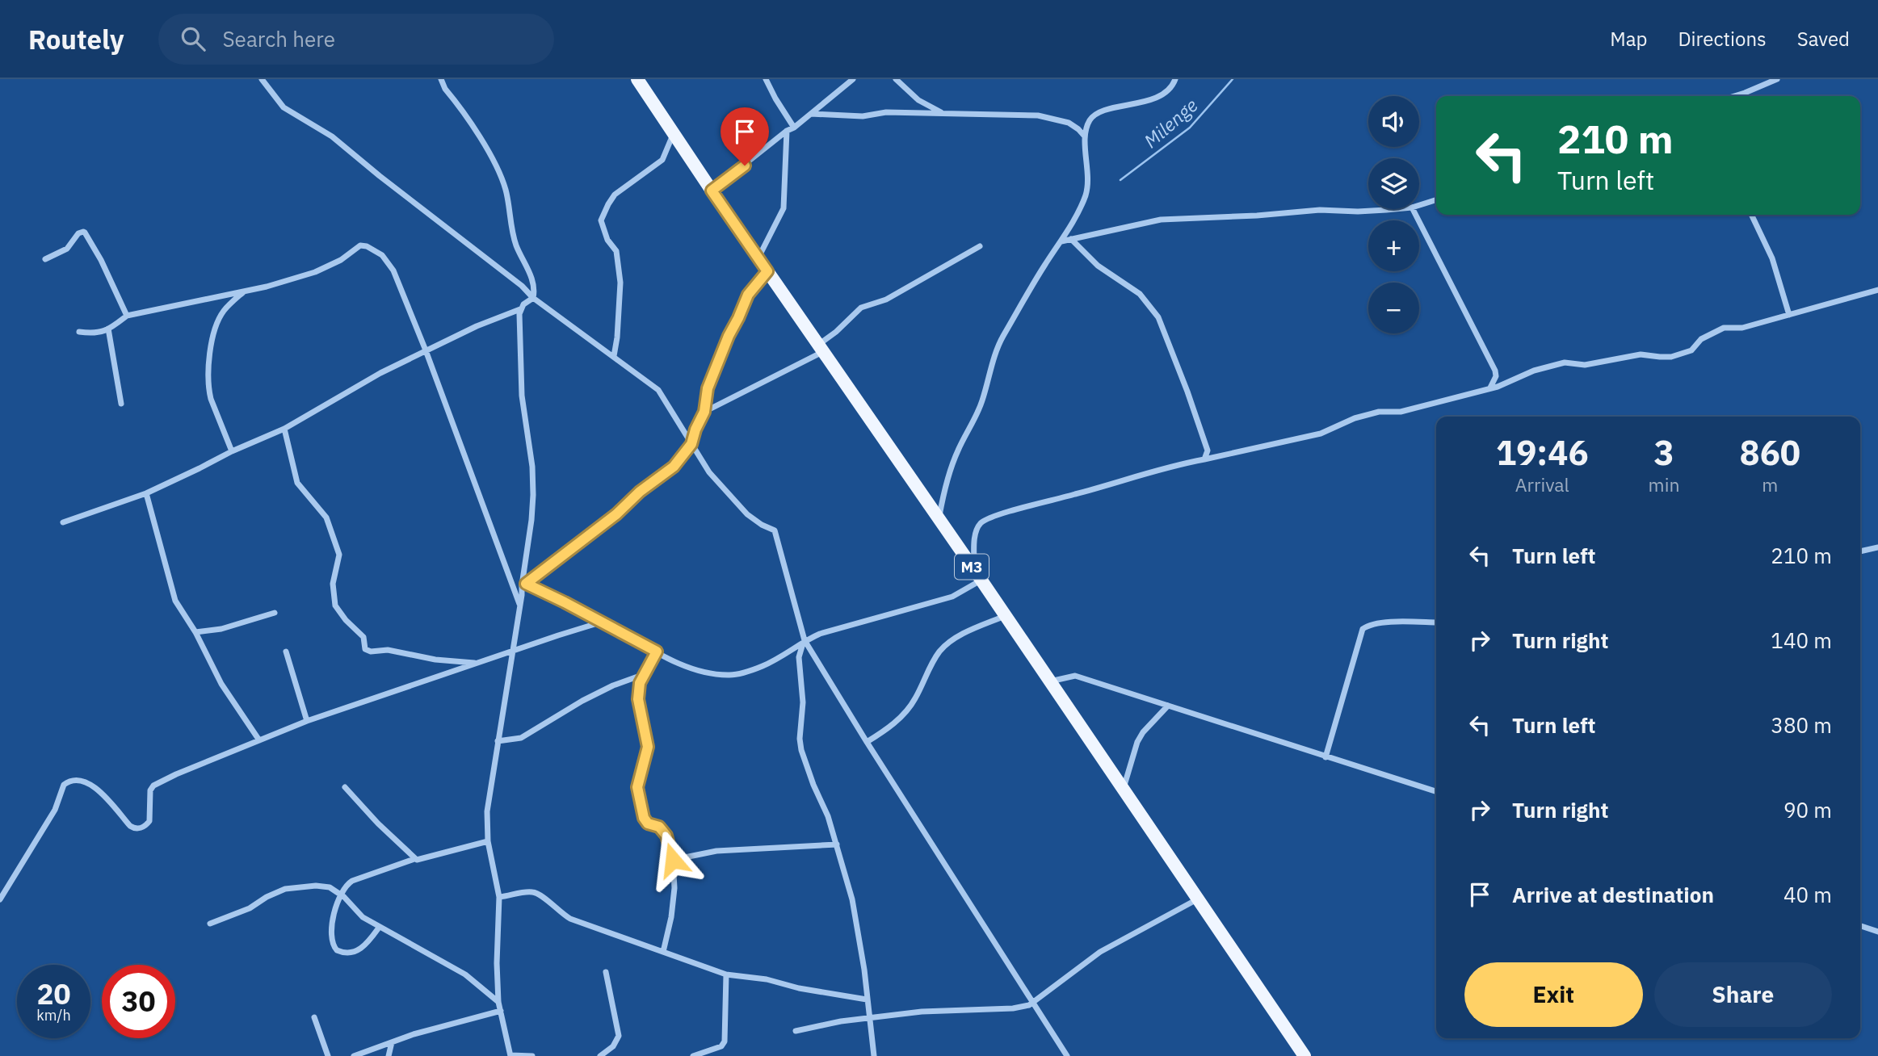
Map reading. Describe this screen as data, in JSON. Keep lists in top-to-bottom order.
{
  "streets": {
    "main road": ["M3"]
  },
  "water": ["Milenge"],
  "page": {
    "header": "Routely",
    "search": "Search here",
    "nav": ["Map", "Directions", "Saved"],
    "map_buttons": ["+", "−"],
    "turn": ["210 m", "Turn left"],
    "eta": [
      "19:46",
      "Arrival",
      "3",
      "min",
      "860",
      "m"
    ],
    "list": [
      {
        "name": "Turn left",
        "value": "210 m"
      },
      {
        "name": "Turn right",
        "value": "140 m"
      },
      {
        "name": "Turn left",
        "value": "380 m"
      },
      {
        "name": "Turn right",
        "value": "90 m"
      },
      {
        "name": "Arrive at destination",
        "value": "40 m"
      }
    ],
    "buttons": ["Exit", "Share"],
    "speed": "20 km/h",
    "limit": "30"
  }
}
